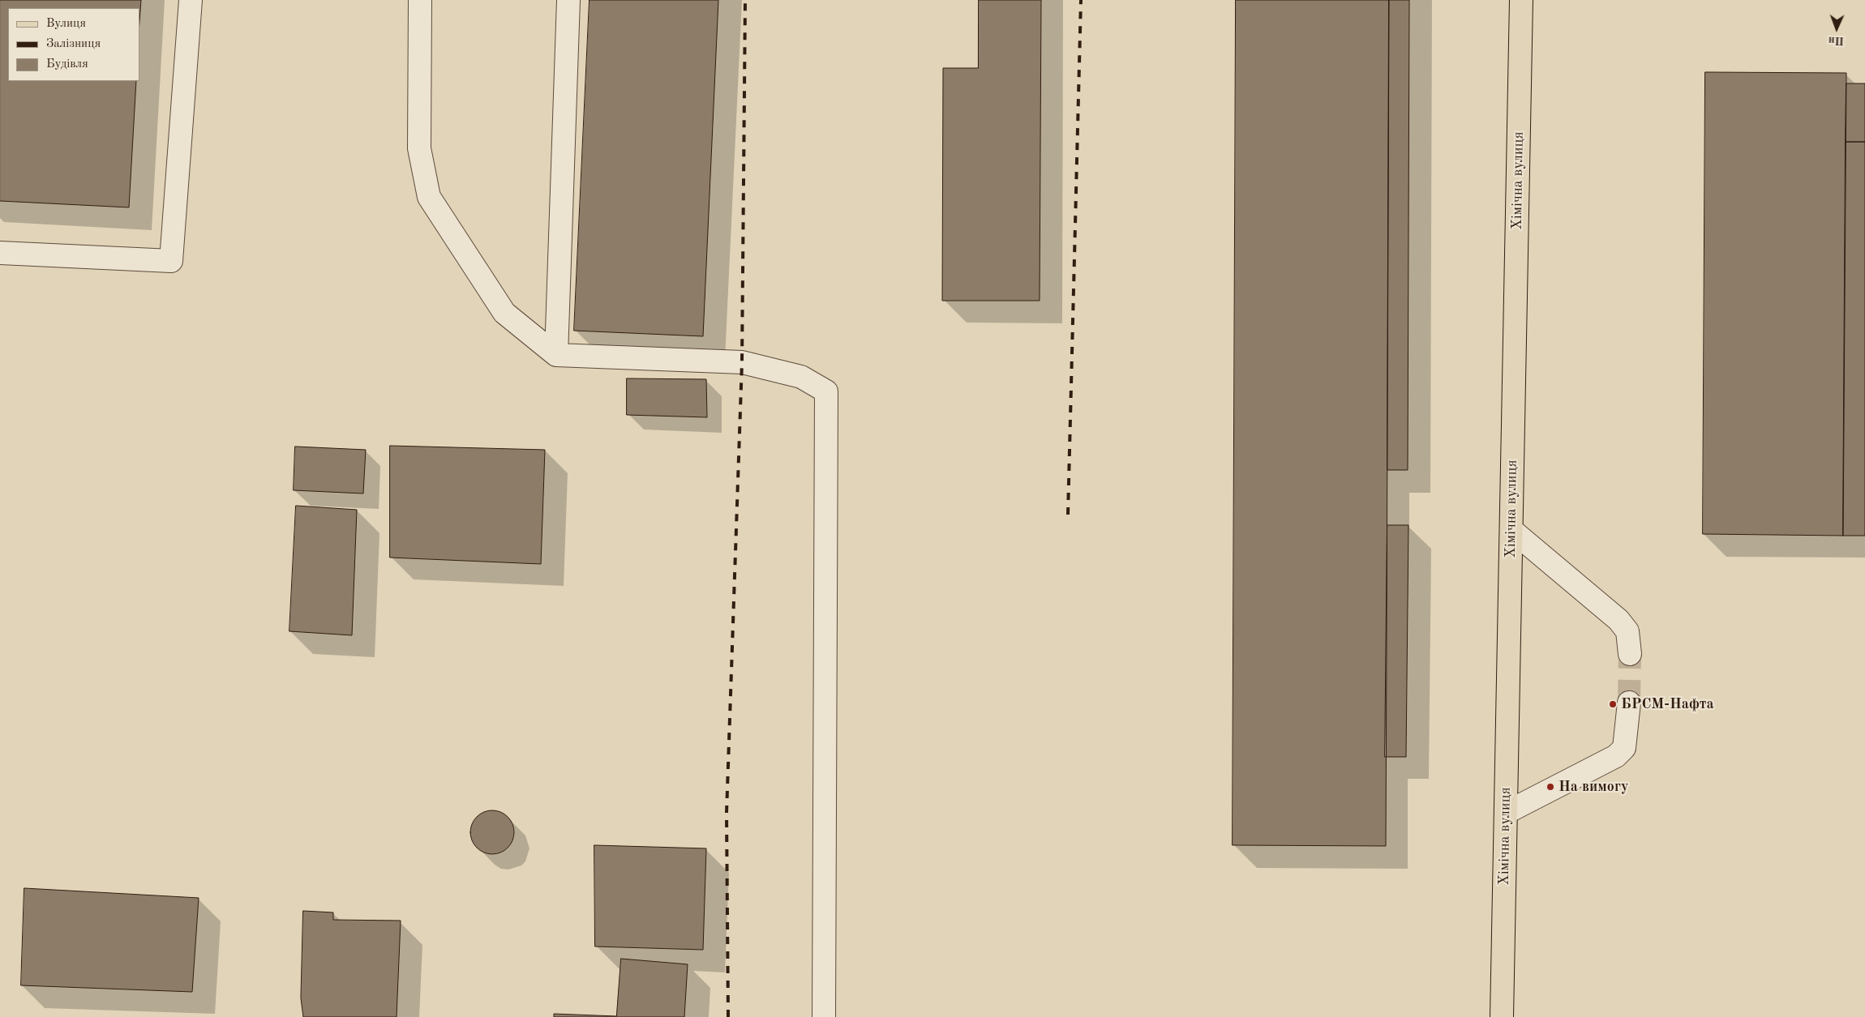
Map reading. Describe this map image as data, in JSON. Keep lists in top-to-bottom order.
{
  "streets": {
    "main road": ["Хімічна вулиця"]
  },
  "places": ["БРСМ-Нафта", "На вимогу"],
  "legend": ["Вулиця", "Залізниця", "Будівля"],
  "north": "bottom"
}
